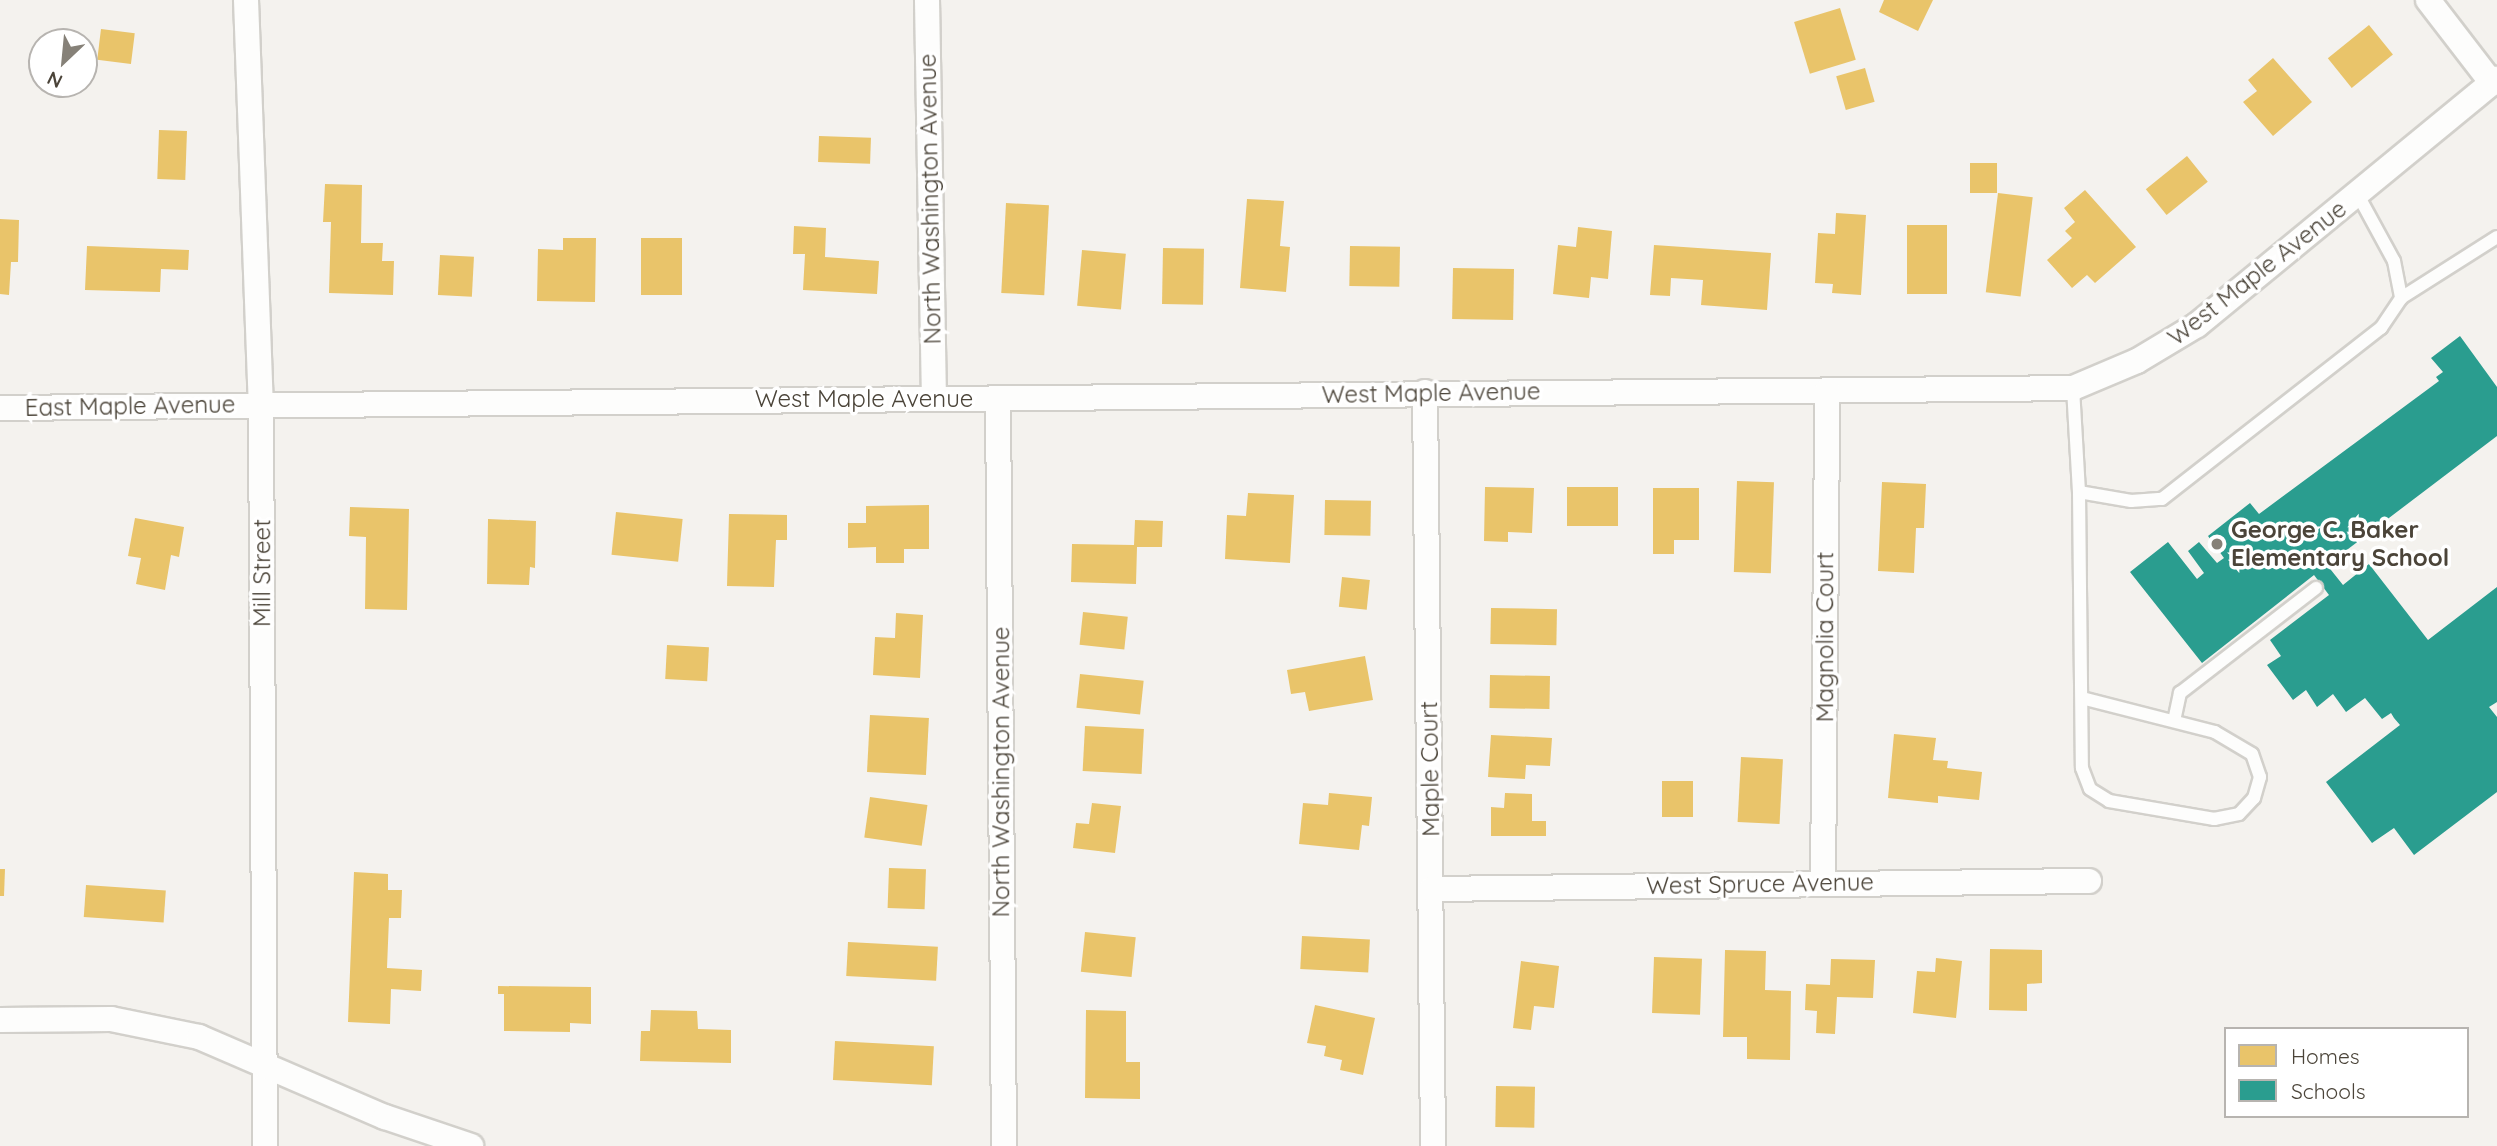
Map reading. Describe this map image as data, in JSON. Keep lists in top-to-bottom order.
{
  "streets": {
    "street": [
      "North Washington Avenue",
      "West Maple Avenue",
      "East Maple Avenue",
      "Mill Street",
      "Magnolia Court",
      "Maple Court",
      "West Spruce Avenue"
    ]
  },
  "crossings": [
    ["North Washington Avenue", "West Maple Avenue"],
    ["West Maple Avenue", "East Maple Avenue"],
    ["West Maple Avenue", "Mill Street"],
    ["West Maple Avenue", "Magnolia Court"],
    ["West Maple Avenue", "Maple Court"],
    ["East Maple Avenue", "Mill Street"],
    ["Magnolia Court", "West Spruce Avenue"],
    ["Maple Court", "West Spruce Avenue"]
  ],
  "places": ["George C. Baker Elementary School"],
  "legend": ["Homes", "Schools"],
  "north": "bottom left"
}
